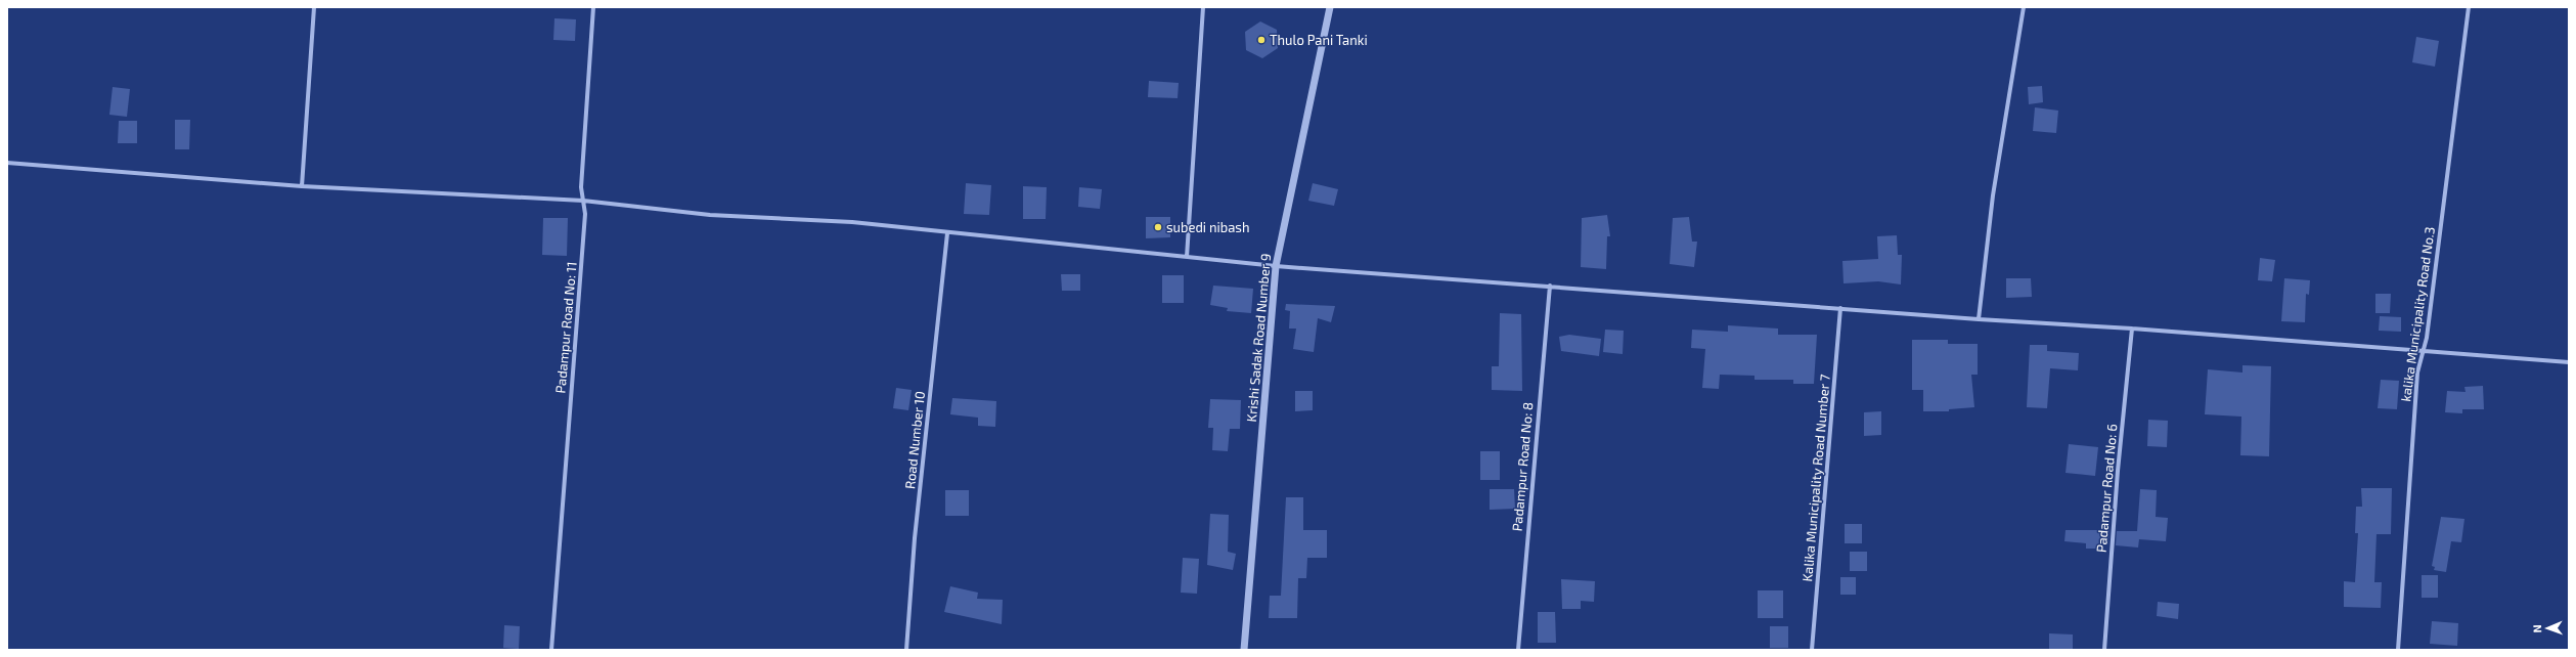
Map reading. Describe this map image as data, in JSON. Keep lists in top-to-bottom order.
{
  "streets": {
    "street": [
      "kalika Municipality Road No.3",
      "Padampur Road No: 11",
      "Krishi Sadak Road Number 9",
      "Road Number 10",
      "Padampur Road No: 8",
      "Kalika Municipality Road Number 7",
      "Padampur Road No: 6"
    ]
  },
  "places": ["Thulo Pani Tanki", "subedi nibash"],
  "north": "left"
}
